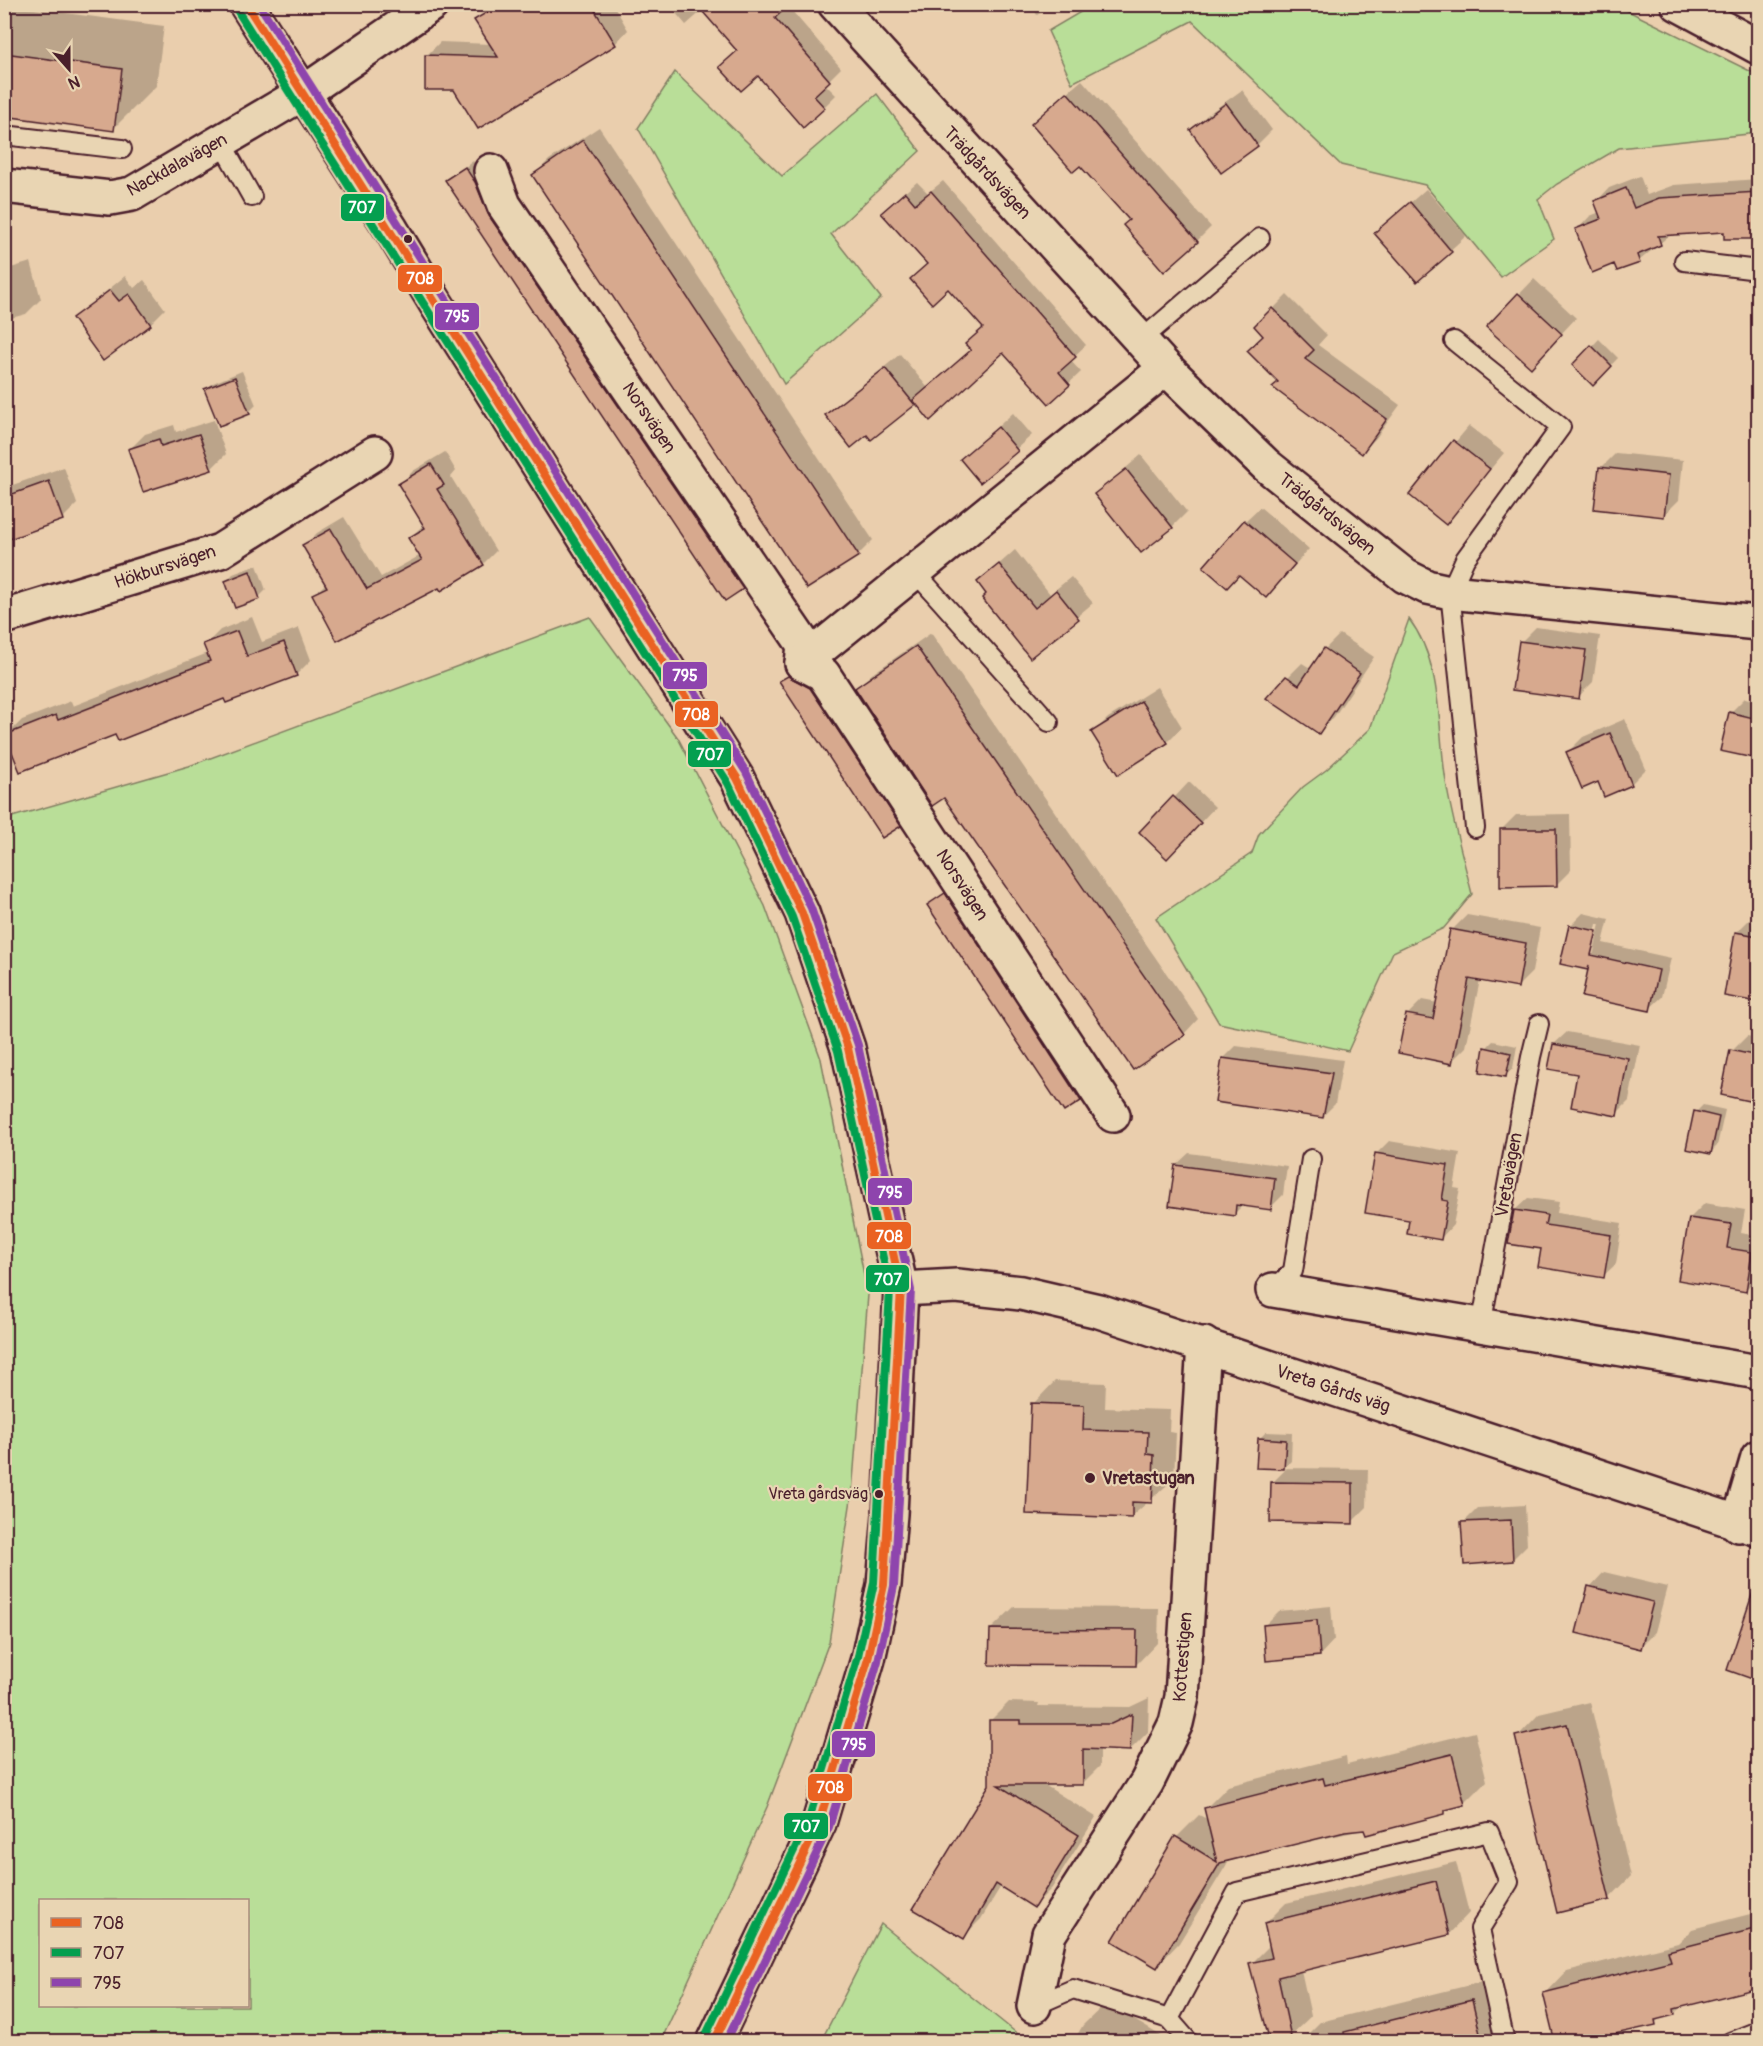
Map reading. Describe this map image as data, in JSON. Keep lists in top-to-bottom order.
{
  "streets": {
    "street": [
      "Nackdalavägen",
      "Trädgårdsvägen",
      "Norsvägen",
      "Hökbursvägen",
      "Vreta Gårds väg",
      "Kottestigen"
    ],
    "lane": ["Vretavägen"]
  },
  "crossings": [
    ["Vreta Gårds väg", "Kottestigen"]
  ],
  "places": ["Vretastugan", "Vreta gårdsväg"],
  "lines": ["transit line 708", "transit line 795", "transit line 707"],
  "legend": ["708", "707", "795"],
  "north": "bottom"
}
